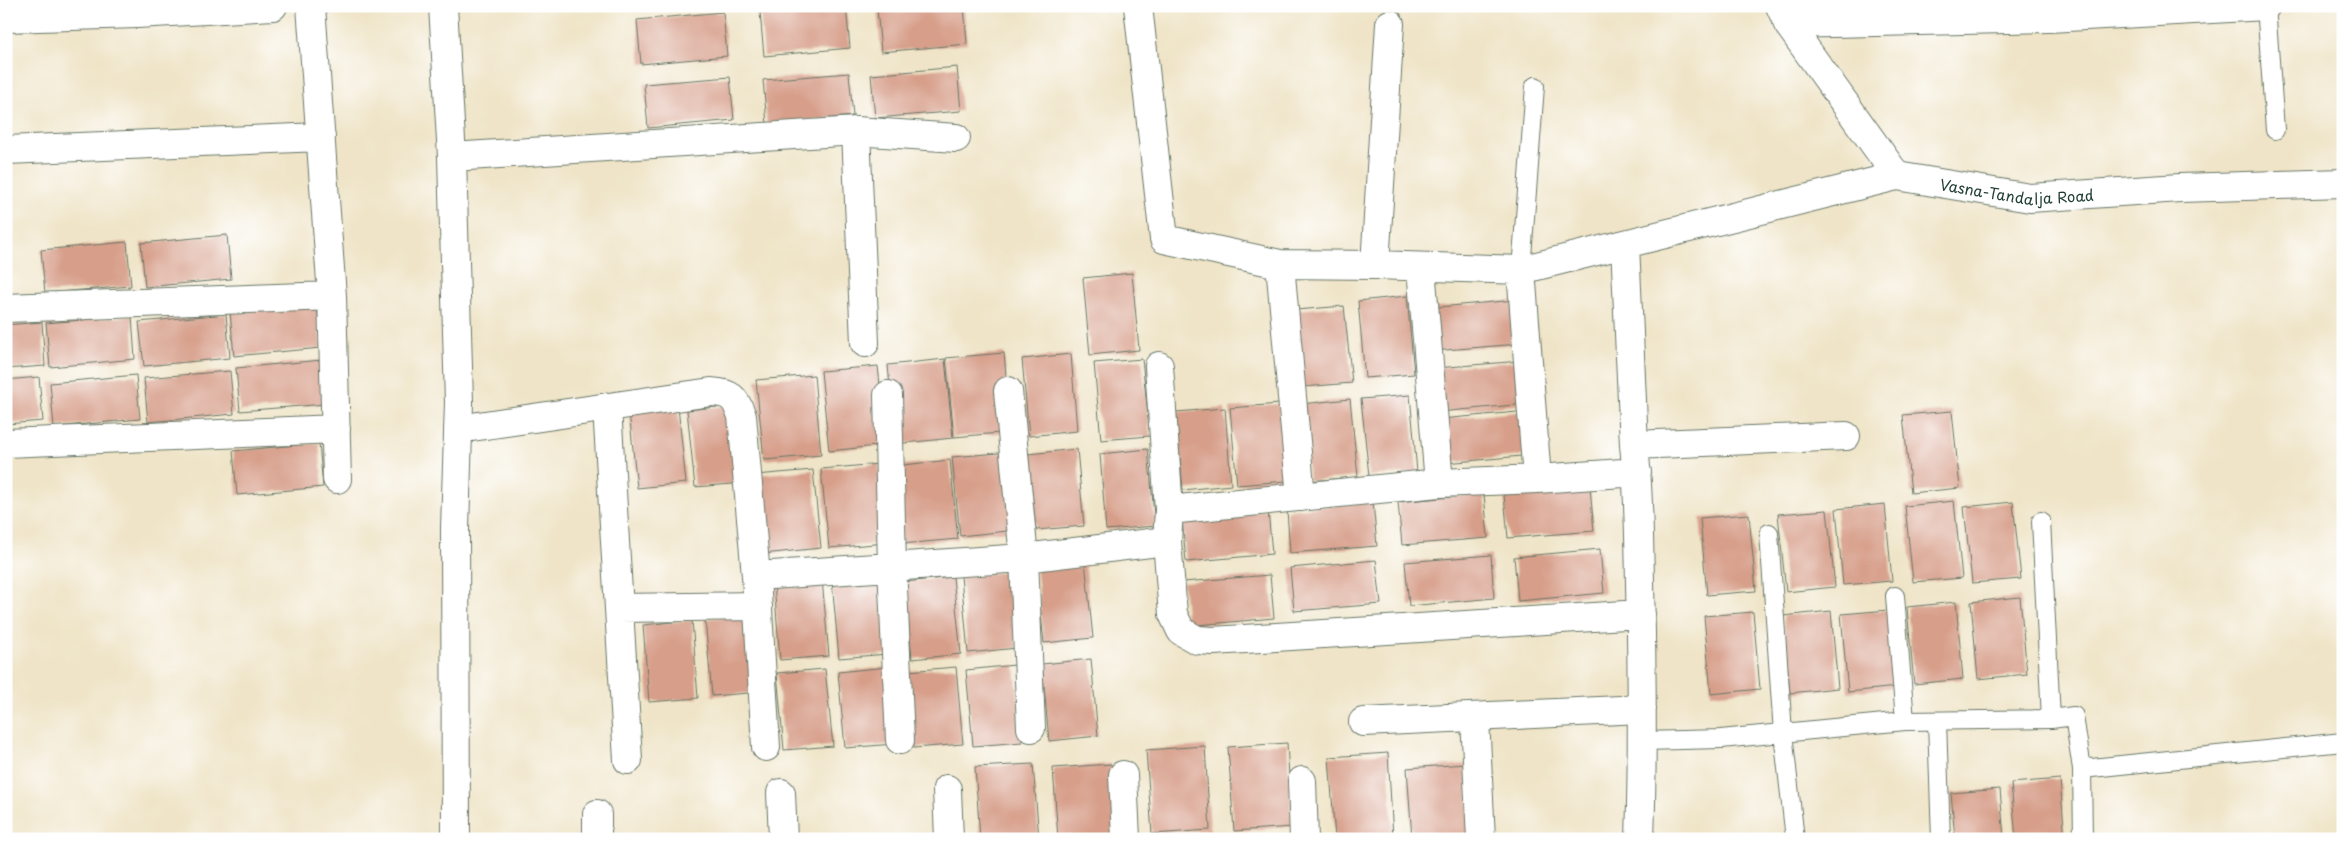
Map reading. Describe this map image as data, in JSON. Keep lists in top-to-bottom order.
{
  "streets": {
    "street": ["Vasna-Tandalja Road"]
  }
}
